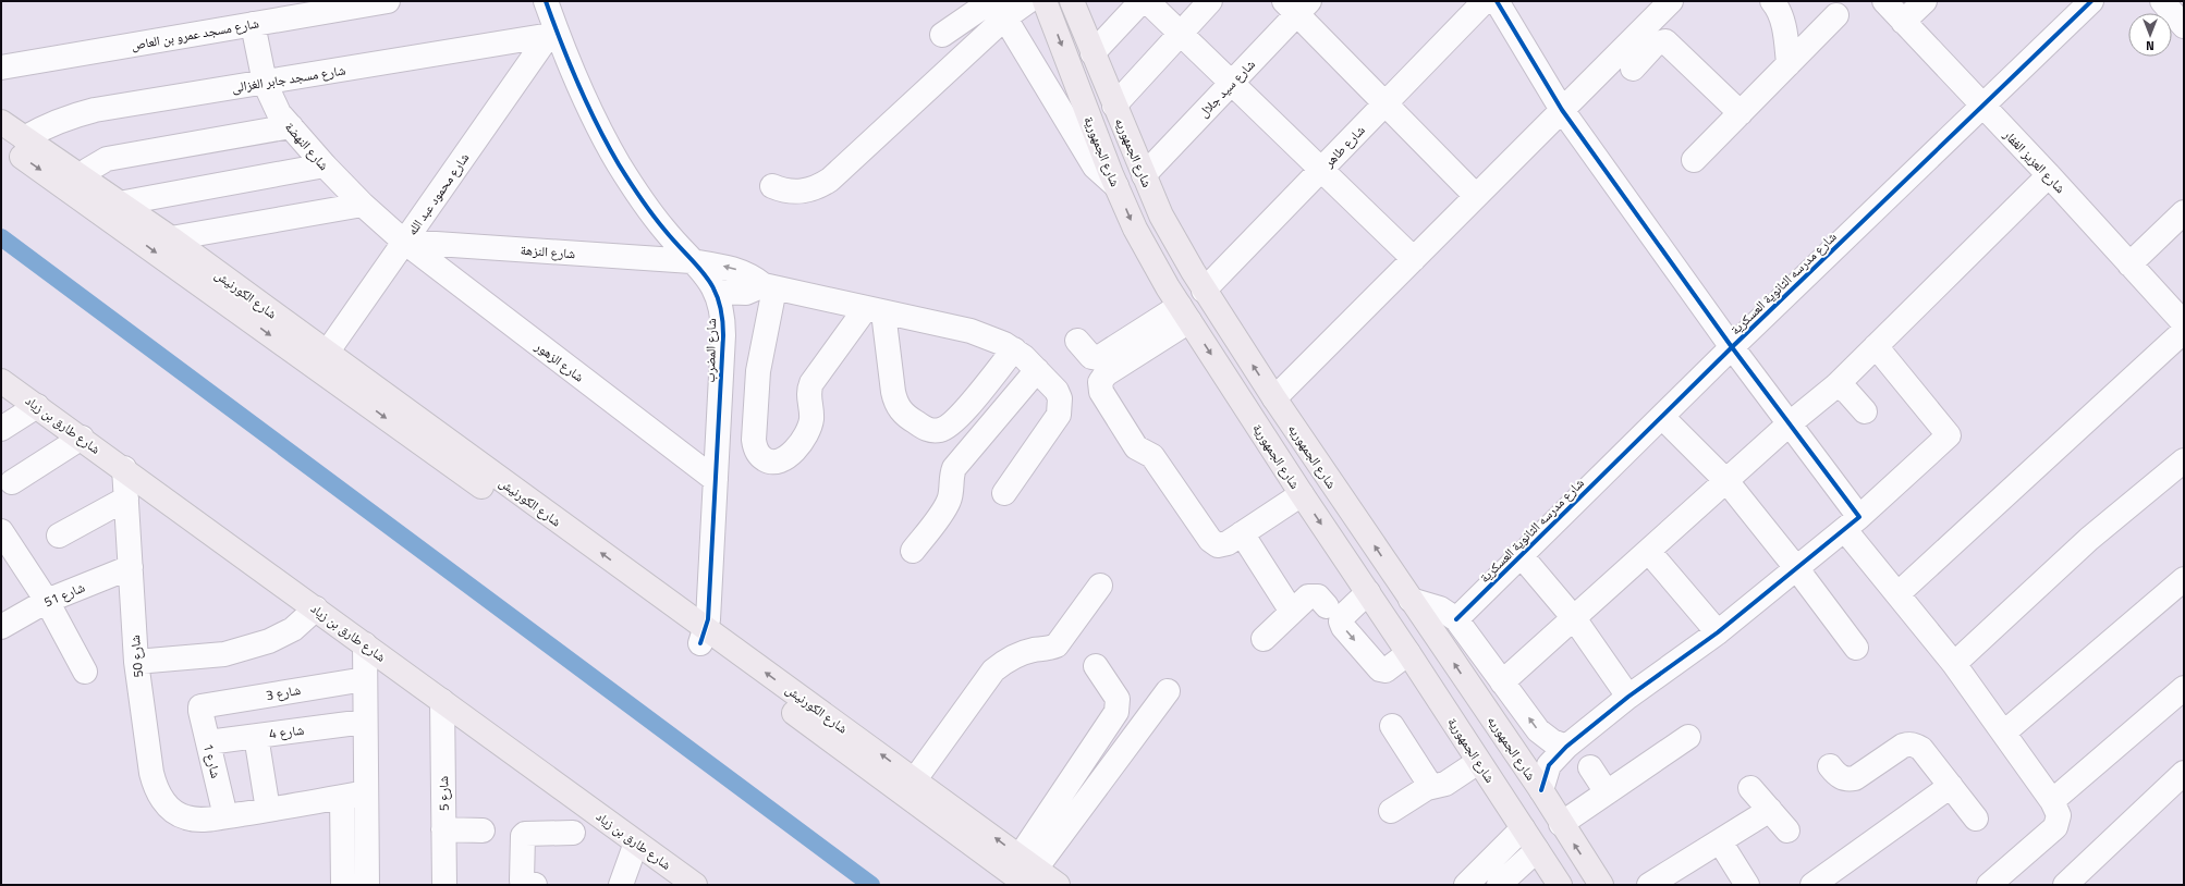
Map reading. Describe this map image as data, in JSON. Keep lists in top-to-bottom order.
{
  "streets": {
    "main road": [
      "شارع الجمهورية",
      "شارع الجمهوريه",
      "شارع الكورنيش",
      "شارع طارق بن زياد"
    ],
    "street": [
      "شارع مسجد عمرو بن العاص",
      "شارع مسجد جابر الغزالى",
      "شارع سيد جلال",
      "شارع النهضة",
      "شارع طاهر",
      "شارع العزيز الغفار",
      "شارع محمود عبد الله",
      "شارع النزهة",
      "شارع مدرسه الثانوية العسكرية",
      "شارع المضرب",
      "شارع الزهور",
      "شارع 51",
      "شارع 50",
      "شارع 3",
      "شارع 4",
      "شارع 1",
      "شارع 5"
    ]
  },
  "crossings": [
    ["شارع مسجد عمرو بن العاص", "شارع النهضة"],
    ["شارع مسجد جابر الغزالى", "شارع النهضة"],
    ["شارع مسجد جابر الغزالى", "شارع محمود عبد الله"],
    ["شارع مسجد جابر الغزالى", "شارع الكورنيش"],
    ["شارع مسجد جابر الغزالى", "شارع المضرب"],
    ["شارع سيد جلال", "شارع الجمهوريه"],
    ["شارع النهضة", "شارع محمود عبد الله"],
    ["شارع النهضة", "شارع النزهة"],
    ["شارع النهضة", "شارع الزهور"],
    ["شارع طاهر", "شارع الجمهوريه"],
    ["شارع العزيز الغفار", "شارع مدرسه الثانوية العسكرية"],
    ["شارع محمود عبد الله", "شارع النزهة"],
    ["شارع محمود عبد الله", "شارع الكورنيش"],
    ["شارع محمود عبد الله", "شارع المضرب"],
    ["شارع محمود عبد الله", "شارع الزهور"],
    ["شارع النزهة", "شارع المضرب"],
    ["شارع النزهة", "شارع الزهور"],
    ["شارع الكورنيش", "شارع المضرب"],
    ["شارع المضرب", "شارع الزهور"],
    ["شارع طارق بن زياد", "شارع 50"],
    ["شارع طارق بن زياد", "شارع 5"],
    ["شارع 51", "شارع 50"],
    ["شارع 50", "شارع 1"],
    ["شارع 3", "شارع 1"],
    ["شارع 4", "شارع 1"]
  ],
  "one_way": ["شارع الجمهورية", "شارع الجمهوريه"],
  "north": "bottom"
}
